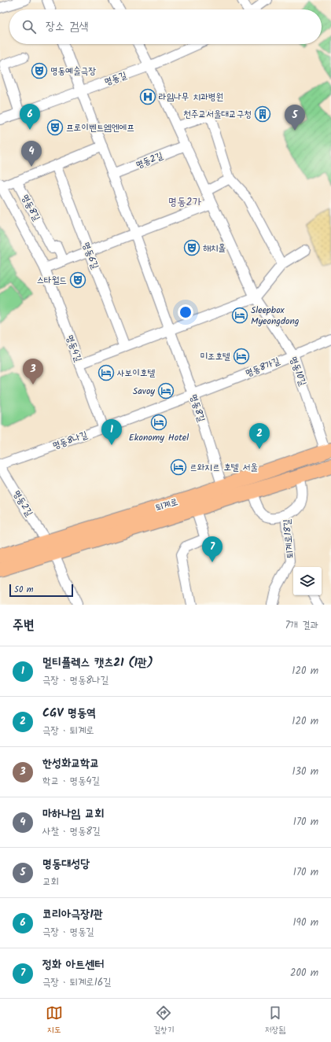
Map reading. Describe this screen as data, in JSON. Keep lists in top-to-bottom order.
{
  "streets": {
    "main road": ["퇴계로"],
    "street": [
      "명동길",
      "명동2길",
      "명동8길",
      "명동6길",
      "명동4길",
      "명동8가길",
      "명동10길",
      "명동8나길",
      "퇴계로18길"
    ]
  },
  "crossings": [
    ["명동길", "명동8길"],
    ["명동길", "명동10길"],
    ["명동2길", "명동8길"],
    ["명동2길", "명동10길"],
    ["명동2길", "명동8나길"],
    ["명동2길", "퇴계로"],
    ["명동8길", "명동8가길"],
    ["명동8길", "명동8나길"],
    ["명동8길", "퇴계로"],
    ["명동4길", "명동8나길"],
    ["명동8가길", "명동10길"],
    ["명동8가길", "명동8나길"],
    ["명동10길", "퇴계로"],
    ["퇴계로", "퇴계로18길"]
  ],
  "districts": ["명동2가"],
  "places": {
    "theatre": [
      "명동예술극장",
      "프로이벤트엠엔에프",
      "해치홀",
      "스타월드"
    ],
    "hospital": ["라임나무 치과병원"],
    "building": ["천주교서울대교구청"],
    "hotel": [
      "Sleepbox Myeongdong",
      "미조호텔",
      "사보이호텔",
      "Savoy",
      "Ekonomy Hotel",
      "르와지르 호텔 서울"
    ]
  },
  "scale_bar": "50 m",
  "page": {
    "search": "장소 검색",
    "pins": [
      "6",
      "5",
      "4",
      "3",
      "1",
      "2",
      "7"
    ],
    "scale": "50 m",
    "heading": ["주변", "7개 결과"],
    "list": [
      {
        "mark": "1",
        "name": "멀티플렉스 캣츠21 (1관)",
        "note": "극장 · 명동8나길",
        "value": "120 m"
      },
      {
        "mark": "2",
        "name": "CGV 명동역",
        "note": "극장 · 퇴계로",
        "value": "120 m"
      },
      {
        "mark": "3",
        "name": "한성화교학교",
        "note": "학교 · 명동4길",
        "value": "130 m"
      },
      {
        "mark": "4",
        "name": "마하나임 교회",
        "note": "사찰 · 명동8길",
        "value": "170 m"
      },
      {
        "mark": "5",
        "name": "명동대성당",
        "note": "교회",
        "value": "170 m"
      },
      {
        "mark": "6",
        "name": "코리아극장1관",
        "note": "극장 · 명동길",
        "value": "190 m"
      },
      {
        "mark": "7",
        "name": "정화 아트센터",
        "note": "극장 · 퇴계로16길",
        "value": "200 m"
      }
    ],
    "nav": ["지도", "길찾기", "저장됨"]
  }
}
